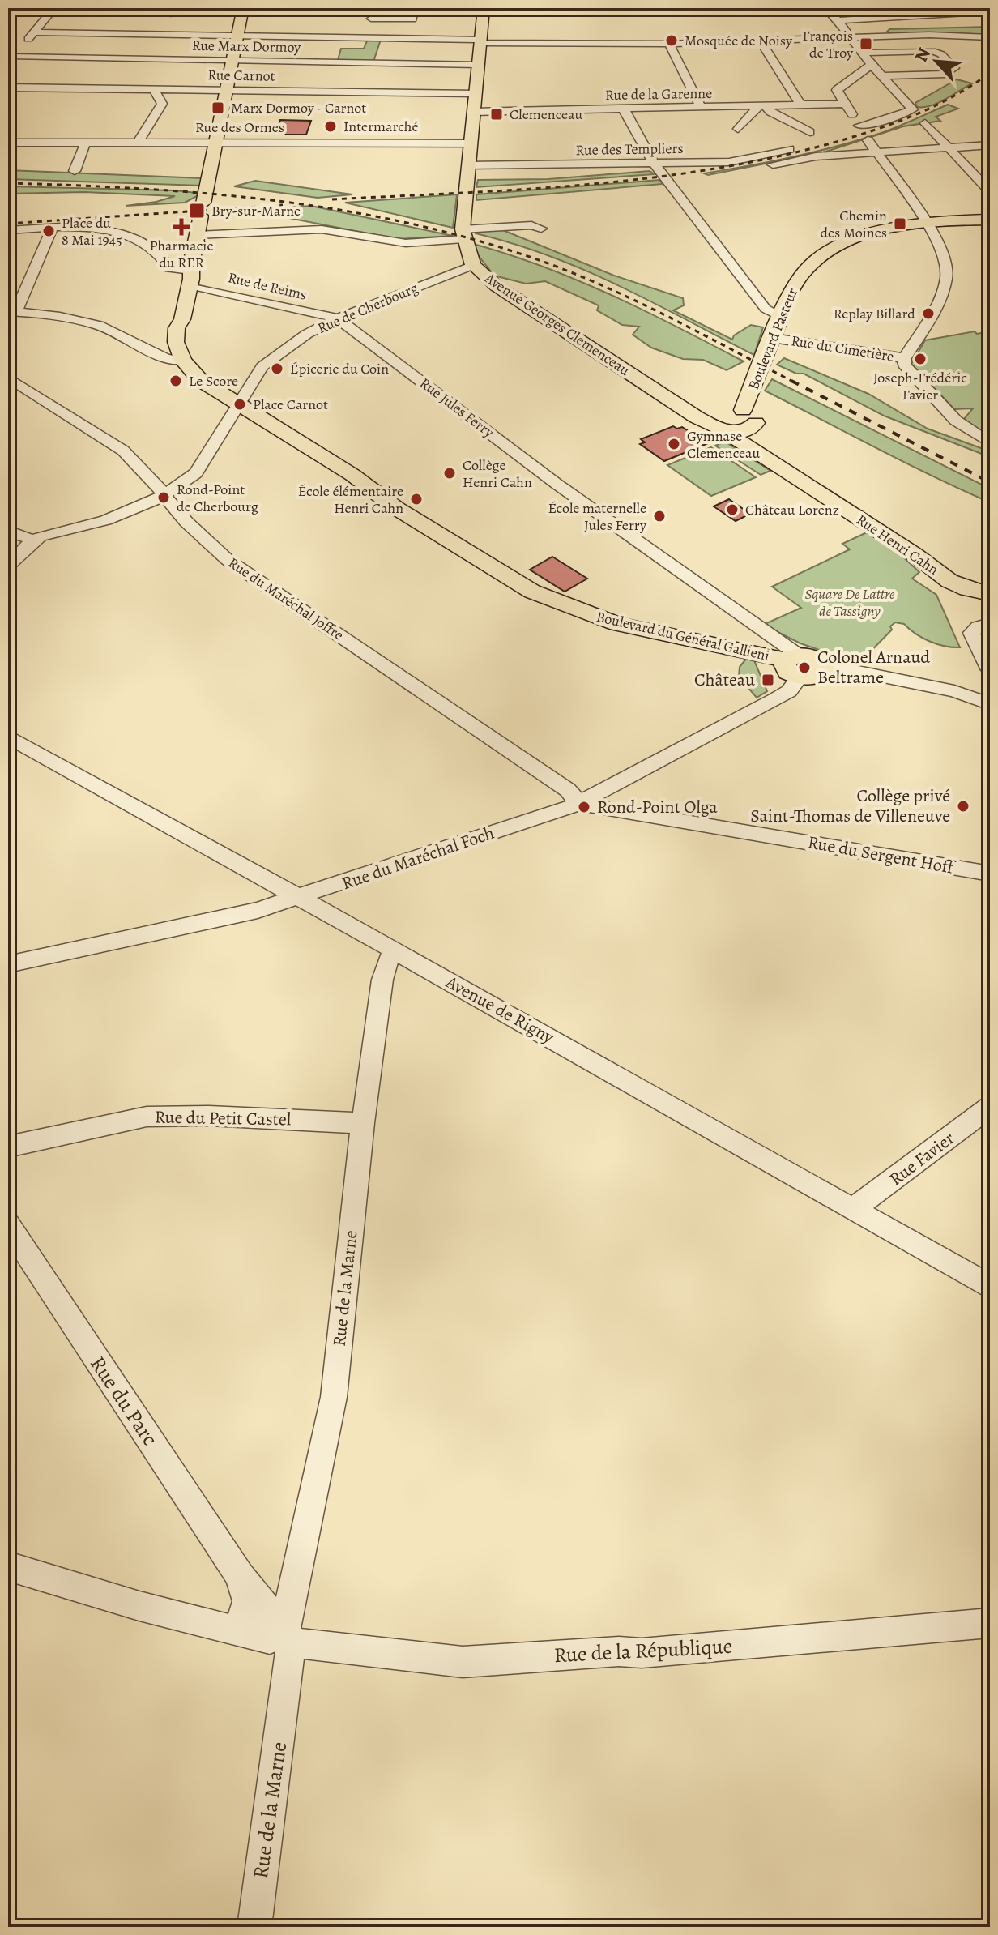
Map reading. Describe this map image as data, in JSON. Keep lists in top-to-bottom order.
{
  "streets": {
    "main road": [
      "Avenue Georges Clemenceau",
      "Boulevard Pasteur",
      "Rue Henri Cahn",
      "Boulevard du Général Gallieni"
    ],
    "street": [
      "Rue Marx Dormoy",
      "Rue Carnot",
      "Rue de la Garenne",
      "Rue des Ormes",
      "Rue des Templiers",
      "Rue de Reims",
      "Rue de Cherbourg",
      "Rue du Cimetière",
      "Rue Jules Ferry",
      "Rue du Maréchal Joffre",
      "Rue du Sergent Hoff",
      "Rue du Maréchal Foch",
      "Avenue de Rigny",
      "Rue du Petit Castel",
      "Rue Favier",
      "Rue de la Marne",
      "Rue du Parc",
      "Rue de la République"
    ]
  },
  "crossings": [
    ["Rue Marx Dormoy", "Avenue Georges Clemenceau"],
    ["Rue Carnot", "Avenue Georges Clemenceau"],
    ["Rue de la Garenne", "Avenue Georges Clemenceau"],
    ["Rue des Ormes", "Avenue Georges Clemenceau"],
    ["Rue des Templiers", "Avenue Georges Clemenceau"],
    ["Rue de Reims", "Rue de Cherbourg"],
    ["Rue de Reims", "Rue Jules Ferry"],
    ["Rue de Cherbourg", "Avenue Georges Clemenceau"],
    ["Rue de Cherbourg", "Rue Jules Ferry"],
    ["Rue de Cherbourg", "Rue du Maréchal Joffre"],
    ["Rue de Cherbourg", "Boulevard du Général Gallieni"],
    ["Avenue Georges Clemenceau", "Rue Henri Cahn"],
    ["Boulevard Pasteur", "Rue du Cimetière"],
    ["Rue Jules Ferry", "Boulevard du Général Gallieni"],
    ["Rue Jules Ferry", "Rue du Maréchal Foch"],
    ["Rue du Maréchal Joffre", "Rue du Sergent Hoff"],
    ["Rue du Maréchal Joffre", "Rue du Maréchal Foch"],
    ["Boulevard du Général Gallieni", "Rue du Maréchal Foch"],
    ["Rue du Sergent Hoff", "Rue du Maréchal Foch"],
    ["Rue du Maréchal Foch", "Avenue de Rigny"],
    ["Avenue de Rigny", "Rue Favier"],
    ["Avenue de Rigny", "Rue de la Marne"],
    ["Rue du Petit Castel", "Rue de la Marne"],
    ["Rue de la Marne", "Rue du Parc"],
    ["Rue de la Marne", "Rue de la République"],
    ["Rue du Parc", "Rue de la République"]
  ],
  "parks": ["Square De Lattre de Tassigny"],
  "places": {
    "other": [
      "Mosquée de Noisy",
      "Intermarché",
      "Place du 8 Mai 1945",
      "Replay Billard",
      "Joseph-Frédéric Favier",
      "Épicerie du Coin",
      "Le Score",
      "Place Carnot",
      "Gymnase Clemenceau",
      "Collège Henri Cahn",
      "Rond-Point de Cherbourg",
      "École élémentaire Henri Cahn",
      "Château Lorenz",
      "École maternelle Jules Ferry",
      "Colonel Arnaud Beltrame",
      "Collège privé Saint-Thomas de Villeneuve",
      "Rond-Point Olga"
    ],
    "transit": [
      "François de Troy",
      "Marx Dormoy - Carnot",
      "Clemenceau",
      "Bry-sur-Marne",
      "Chemin des Moines",
      "Château"
    ],
    "health": ["Pharmacie du RER"]
  },
  "north": "top left"
}
